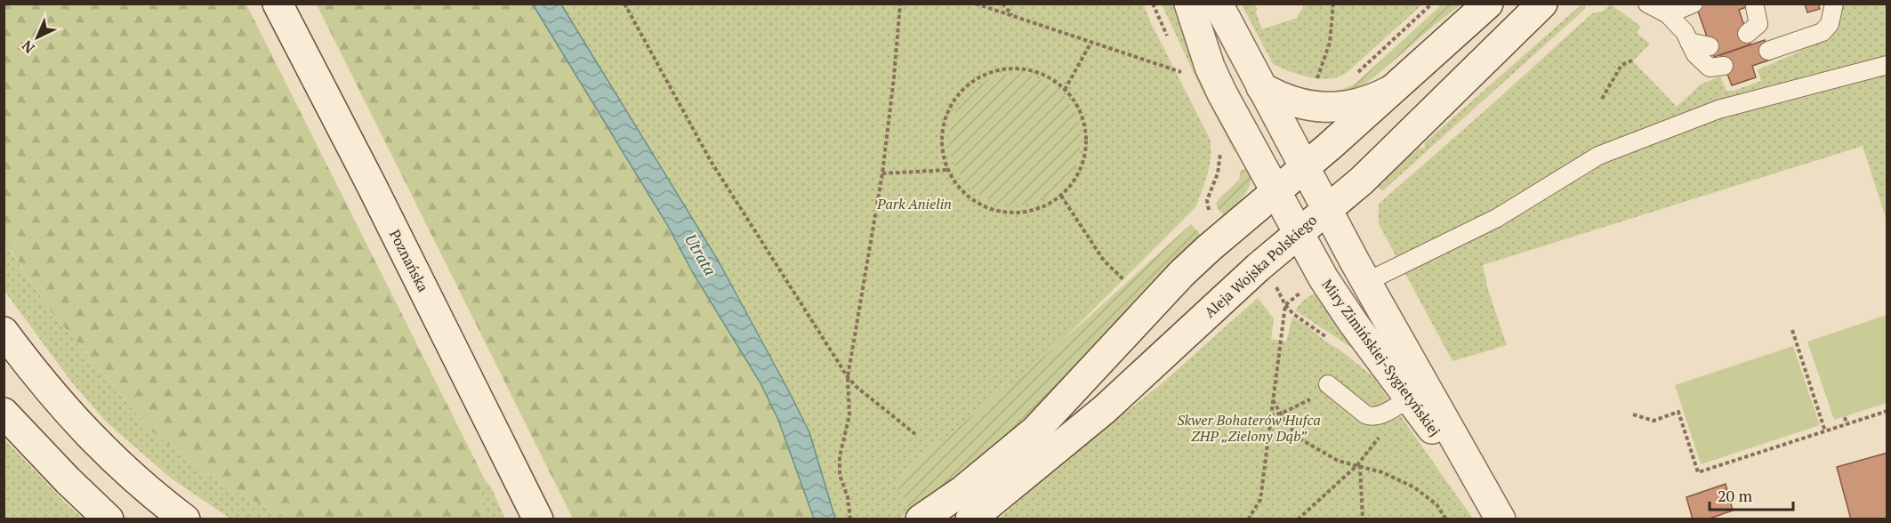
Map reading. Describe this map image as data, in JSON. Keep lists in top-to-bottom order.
{
  "streets": {
    "main road": ["Poznańska", "Aleja Wojska Polskiego", "Miry Zimińskiej-Sygietyńskiej"]
  },
  "crossings": [
    ["Aleja Wojska Polskiego", "Miry Zimińskiej-Sygietyńskiej"]
  ],
  "water": ["Utrata"],
  "parks": ["Park Anielin", "Skwer Bohaterów Hufca ZHP „Zielony Dąb”"],
  "scale_bar": "20 m",
  "north": "bottom left"
}
